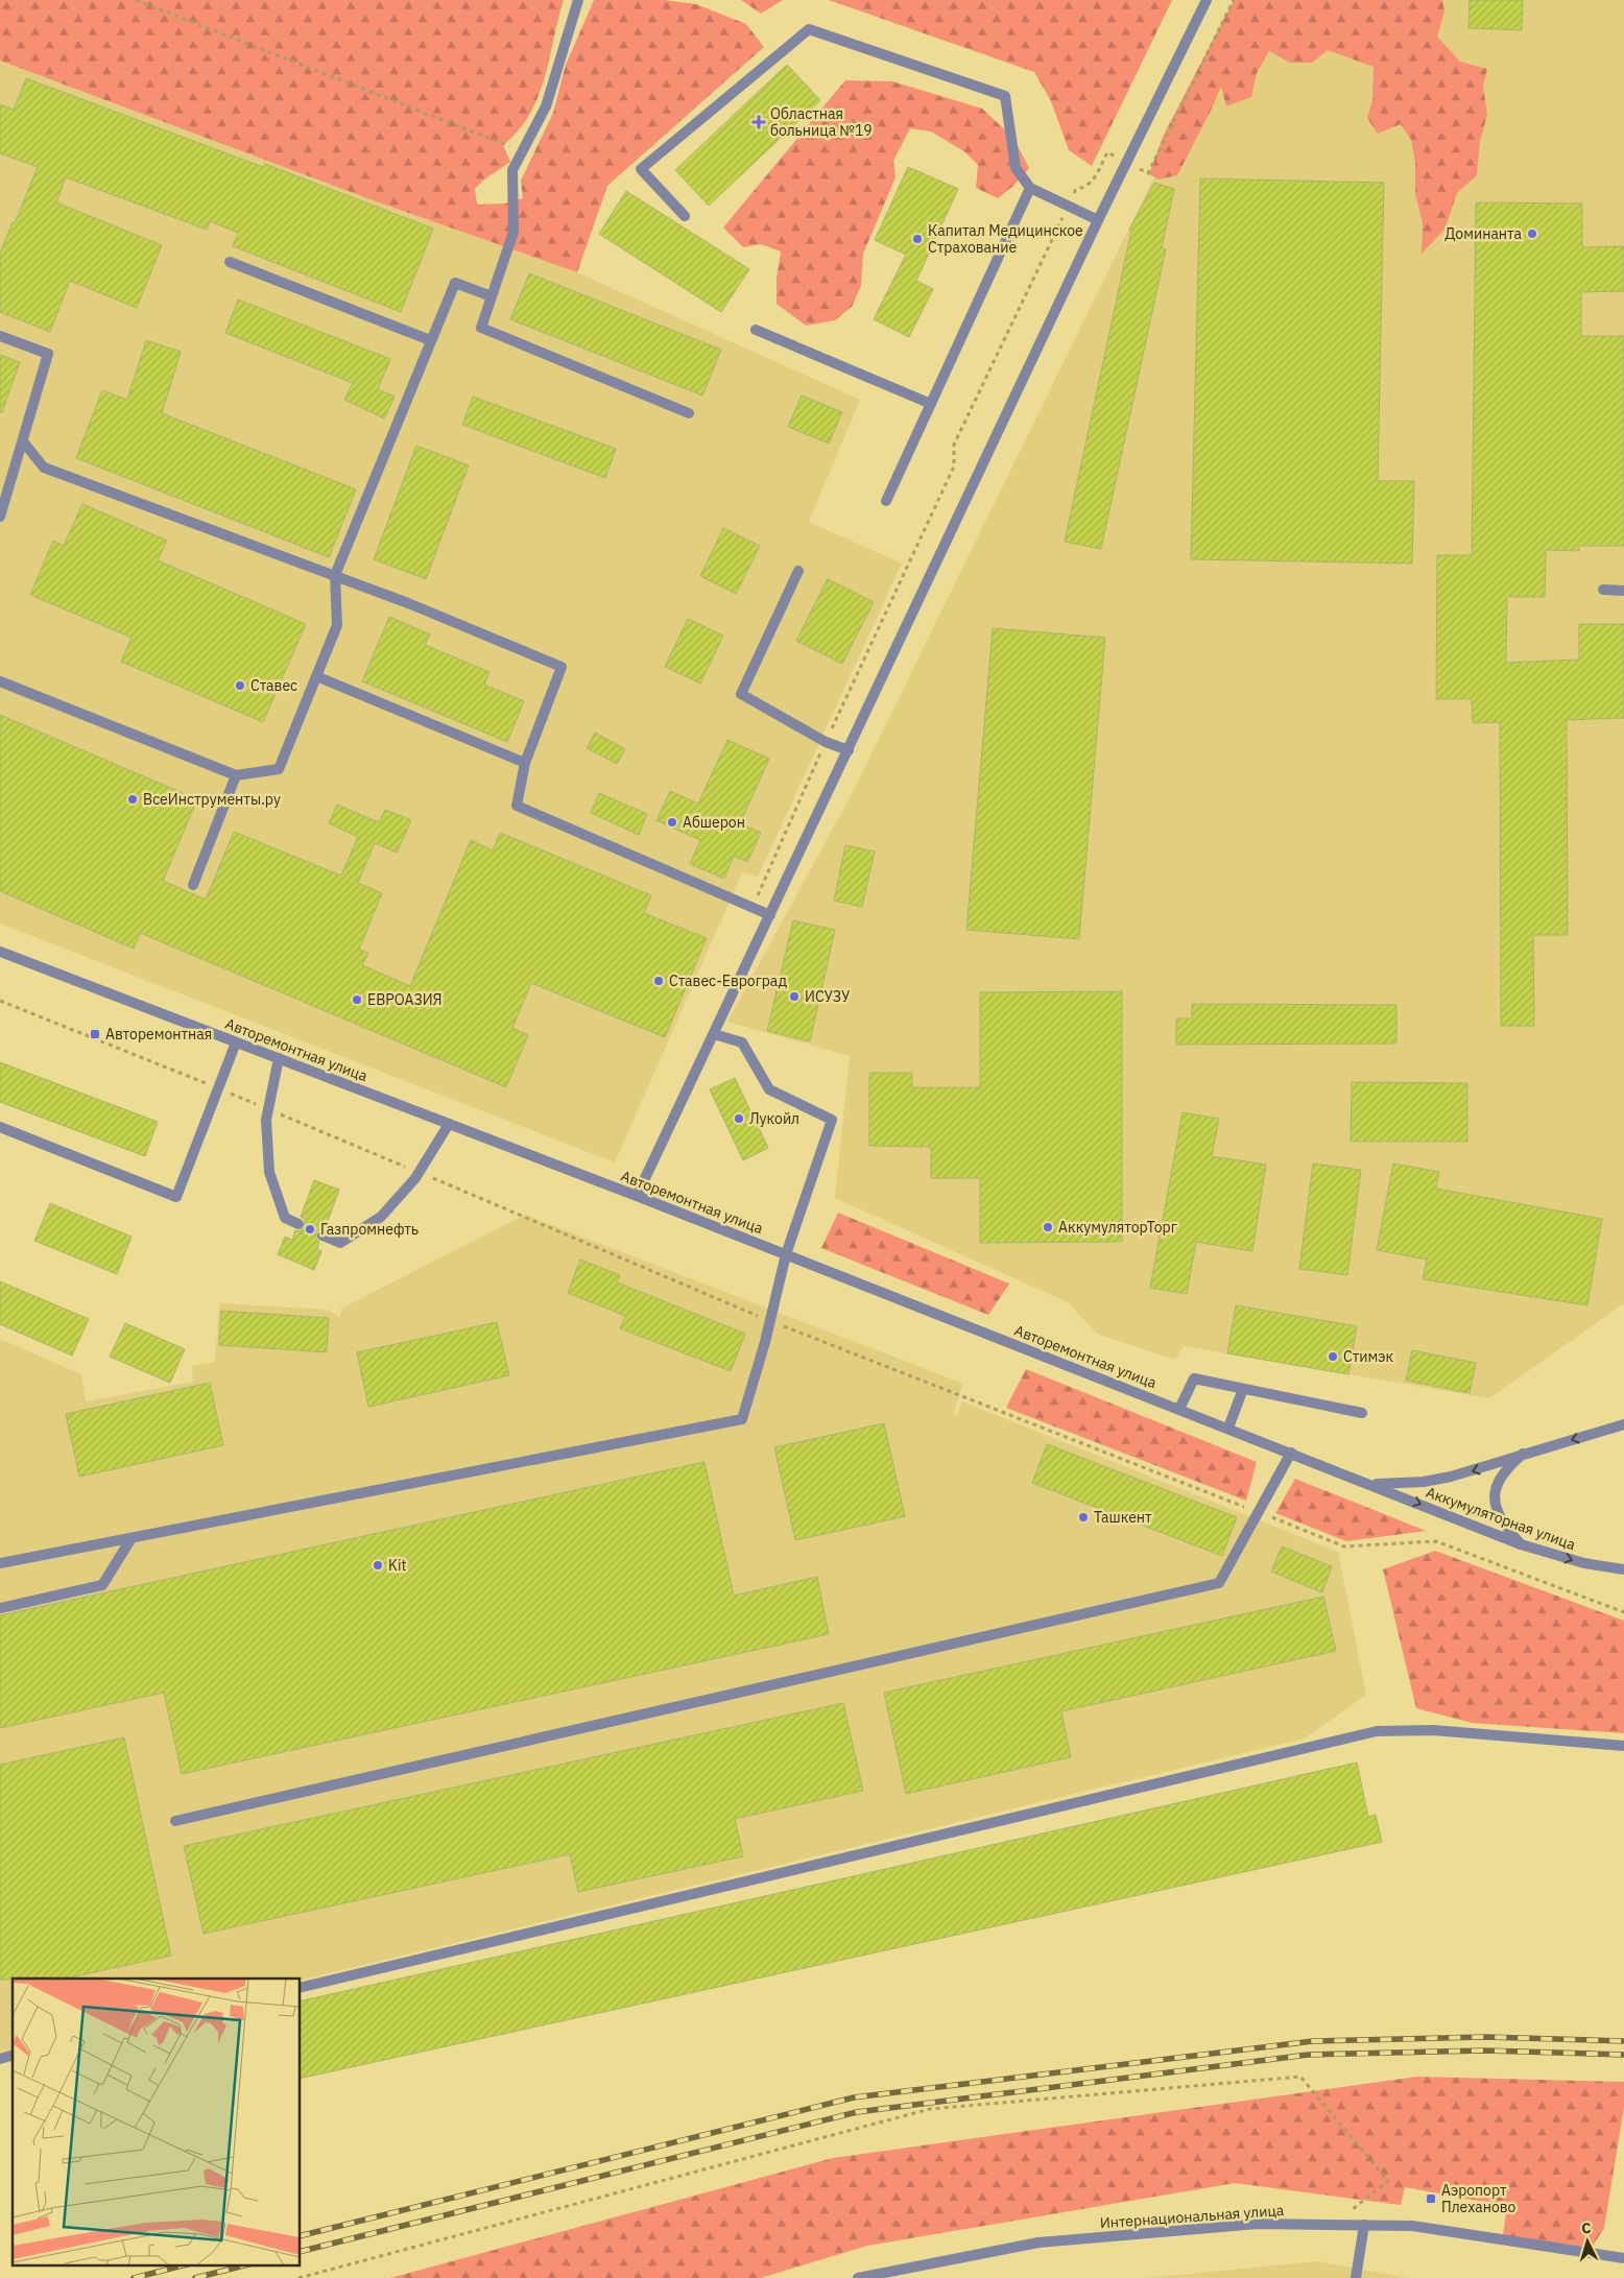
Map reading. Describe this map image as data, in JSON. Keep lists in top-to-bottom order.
{
  "streets": {
    "street": ["Авторемонтная улица", "Аккумуляторная улица", "Интернациональная улица"]
  },
  "crossings": [
    ["Авторемонтная улица", "Аккумуляторная улица"]
  ],
  "one_way": ["Аккумуляторная улица"],
  "places": {
    "health": ["Областная больница №19"],
    "other": [
      "Доминанта",
      "Капитал Медицинское Страхование",
      "Ставес",
      "ВсеИнструменты.ру",
      "Абшерон",
      "Ставес-Евроград",
      "ИСУЗУ",
      "ЕВРОАЗИЯ",
      "Лукойл",
      "АккумуляторТорг",
      "Газпромнефть",
      "Стимэк",
      "Ташкент",
      "Kit"
    ],
    "transit": ["Авторемонтная", "Аэропорт Плеханово"]
  },
  "north": "top"
}
